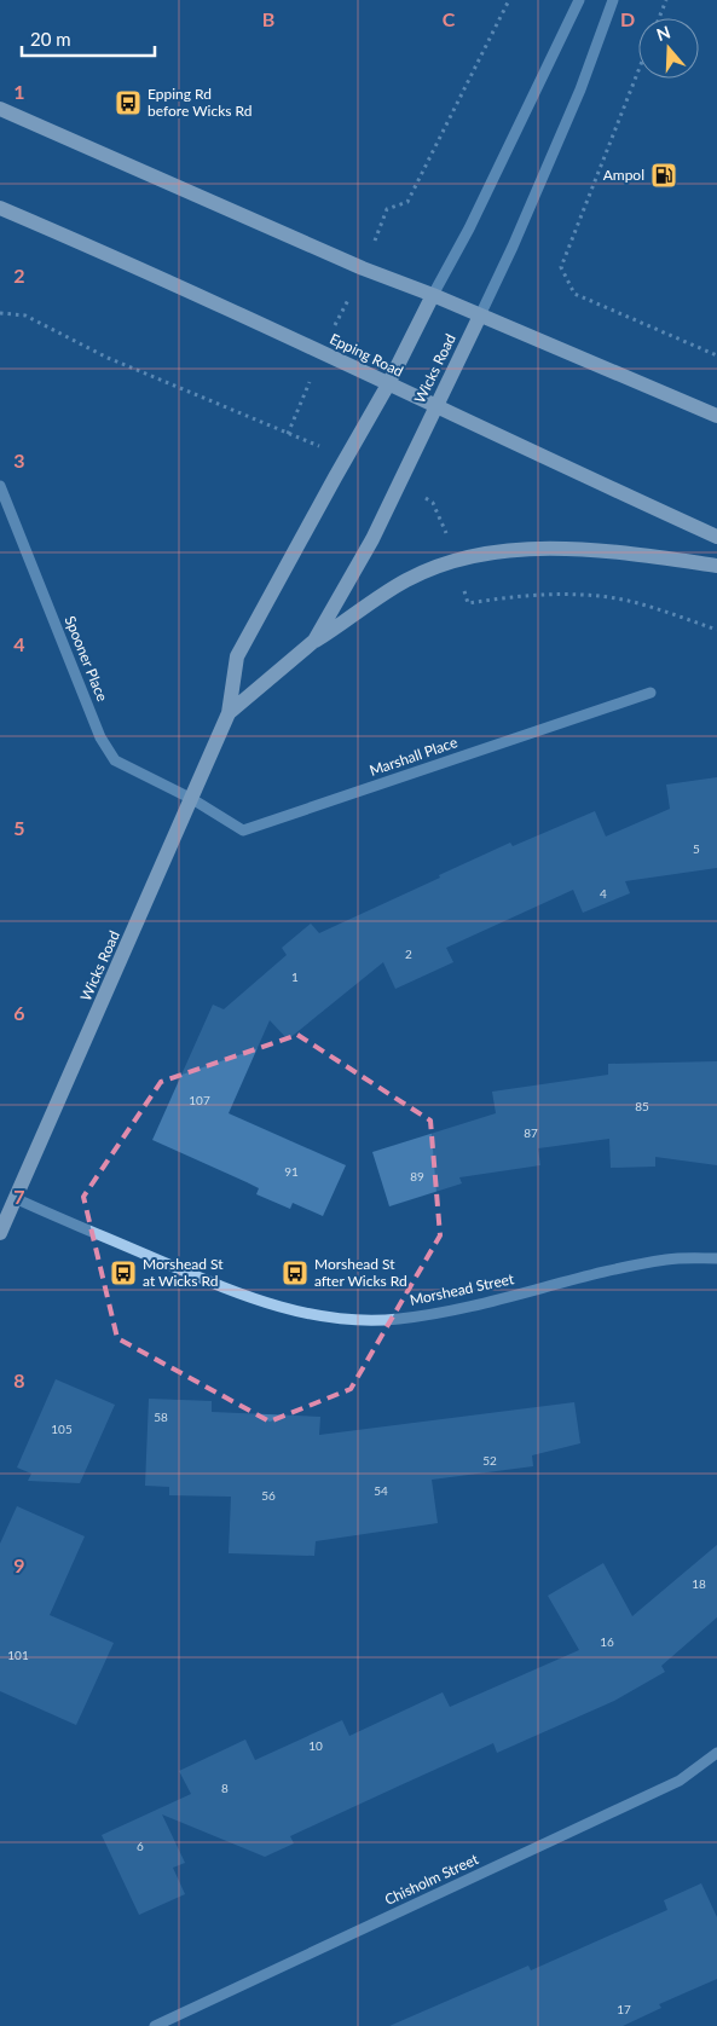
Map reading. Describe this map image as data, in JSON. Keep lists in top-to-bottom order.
{
  "streets": {
    "main road": ["Epping Road", "Wicks Road"],
    "street": [
      "Spooner Place",
      "Marshall Place",
      "Morshead Street",
      "Chisholm Street"
    ]
  },
  "crossings": [
    ["Epping Road", "Wicks Road"],
    ["Wicks Road", "Spooner Place"],
    ["Wicks Road", "Marshall Place"],
    ["Wicks Road", "Morshead Street"],
    ["Spooner Place", "Marshall Place"]
  ],
  "places": {
    "bus stop": ["Epping Rd before Wicks Rd", "Morshead St at Wicks Rd", "Morshead St after Wicks Rd"],
    "fuel station": ["Ampol"]
  },
  "house_numbers": [
    "5",
    "4",
    "2",
    "1",
    "107",
    "85",
    "87",
    "91",
    "89",
    "58",
    "105",
    "52",
    "54",
    "56",
    "18",
    "16",
    "101",
    "10",
    "8",
    "6",
    "17"
  ],
  "scale_bar": "20 m",
  "north": "top",
  "grid": {
    "columns": ["B", "C", "D"],
    "rows": [
      "1",
      "2",
      "3",
      "4",
      "5",
      "6",
      "7",
      "8",
      "9"
    ]
  }
}
